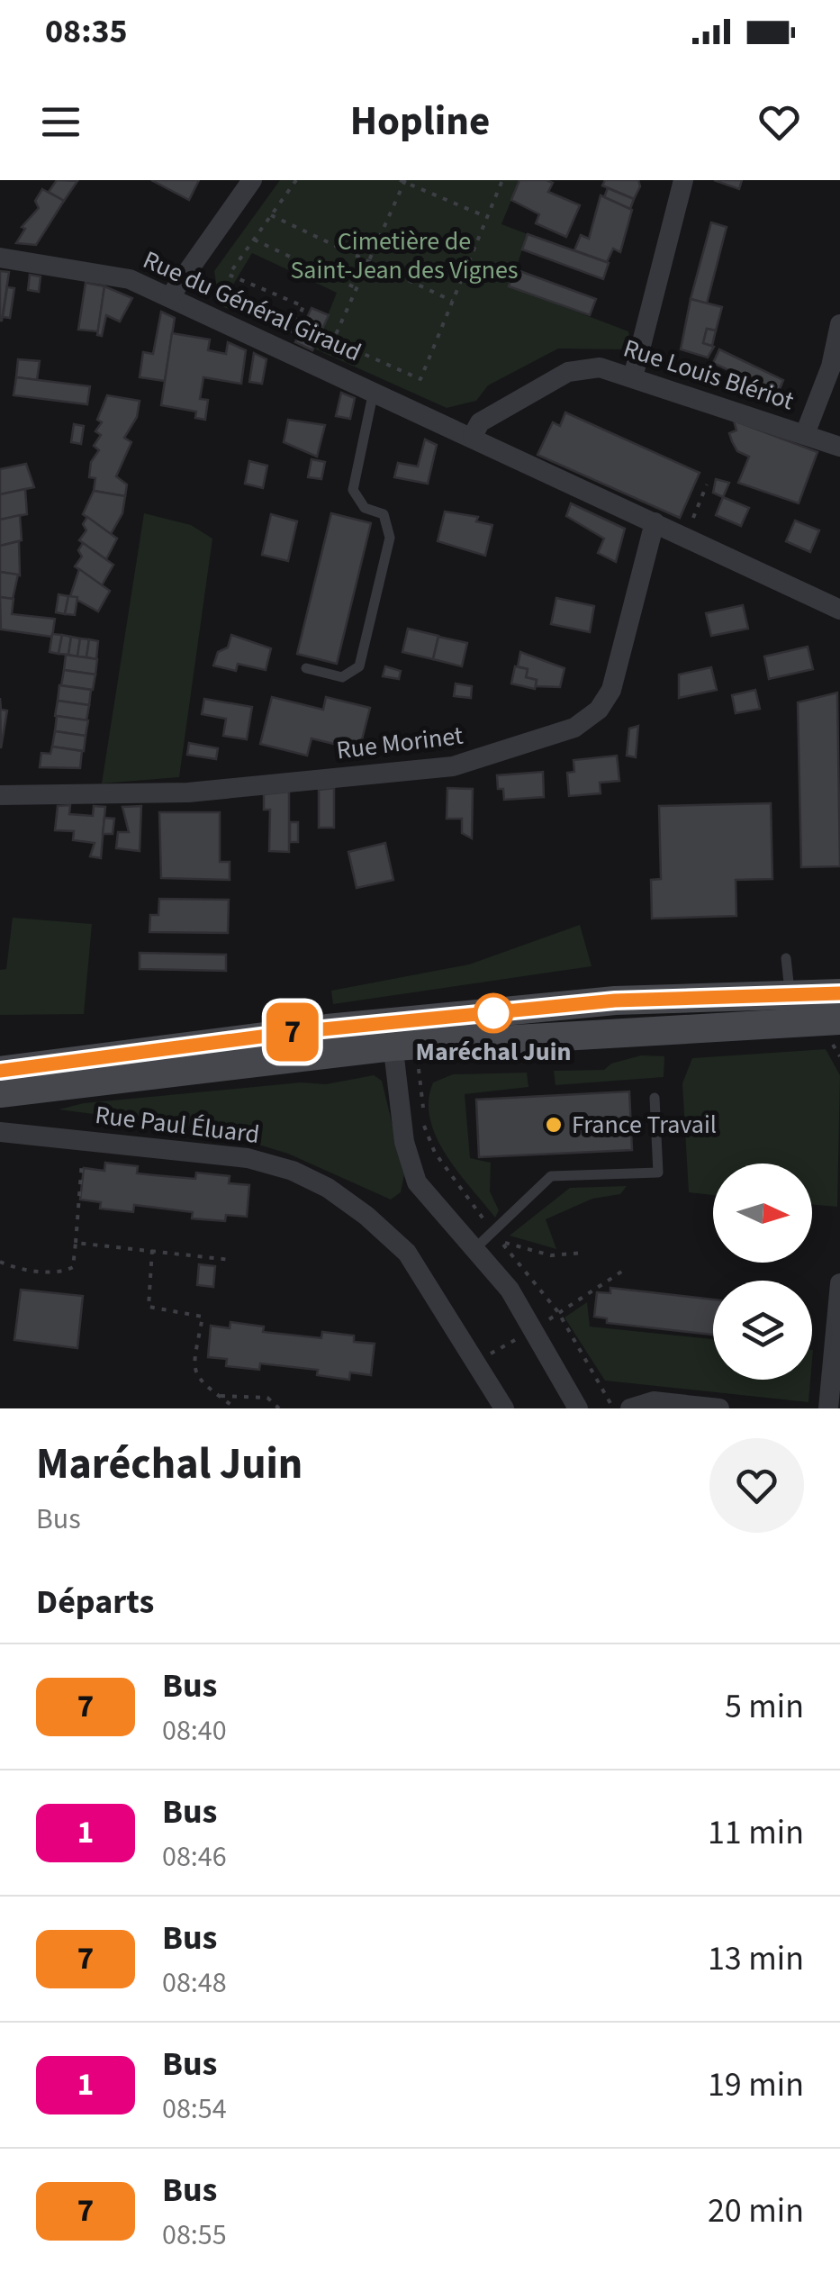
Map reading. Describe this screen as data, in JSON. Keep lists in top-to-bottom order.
{
  "streets": {
    "street": [
      "Rue du Général Giraud",
      "Rue Louis Blériot",
      "Rue Morinet",
      "Rue Paul Éluard"
    ]
  },
  "crossings": [
    ["Rue du Général Giraud", "Rue Louis Blériot"],
    ["Rue du Général Giraud", "Rue Morinet"]
  ],
  "parks": ["Cimetière de Saint-Jean des Vignes"],
  "places": ["Maréchal Juin", "France Travail"],
  "lines": ["bus line 7"],
  "north": "right",
  "page": {
    "status": "08:35",
    "header": "Hopline",
    "on_map": "7",
    "heading": [
      ["Maréchal Juin", "Bus"],
      "Départs"
    ],
    "list": [
      {
        "mark": "7",
        "name": "Bus",
        "note": "08:40",
        "value": "5 min"
      },
      {
        "mark": "1",
        "name": "Bus",
        "note": "08:46",
        "value": "11 min"
      },
      {
        "mark": "7",
        "name": "Bus",
        "note": "08:48",
        "value": "13 min"
      },
      {
        "mark": "1",
        "name": "Bus",
        "note": "08:54",
        "value": "19 min"
      },
      {
        "mark": "7",
        "name": "Bus",
        "note": "08:55",
        "value": "20 min"
      }
    ]
  }
}
